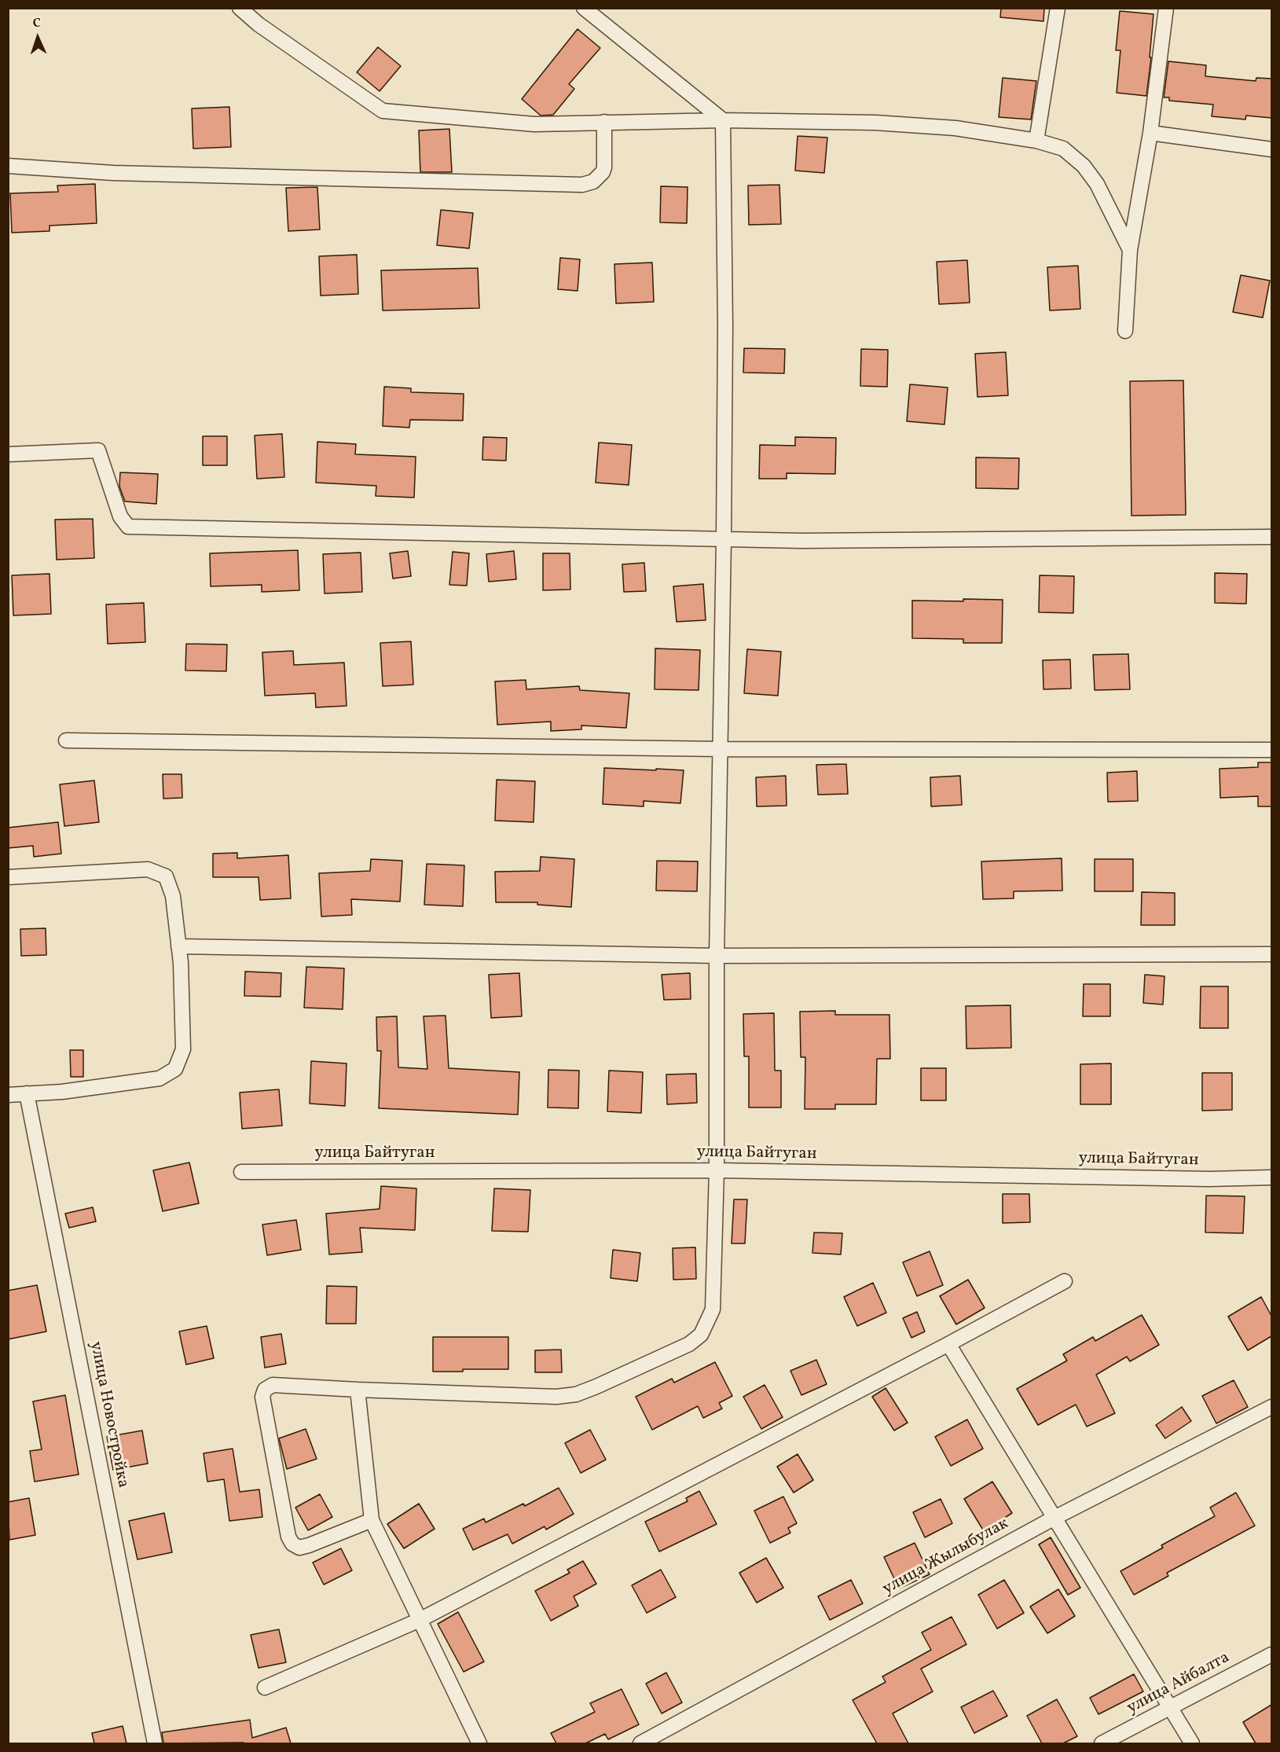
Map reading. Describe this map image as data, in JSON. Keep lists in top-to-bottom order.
{
  "streets": {
    "street": [
      "улица Байтуган",
      "улица Новостройка",
      "улица Жылыбулак",
      "улица Айбалта"
    ]
  },
  "north": "top"
}
